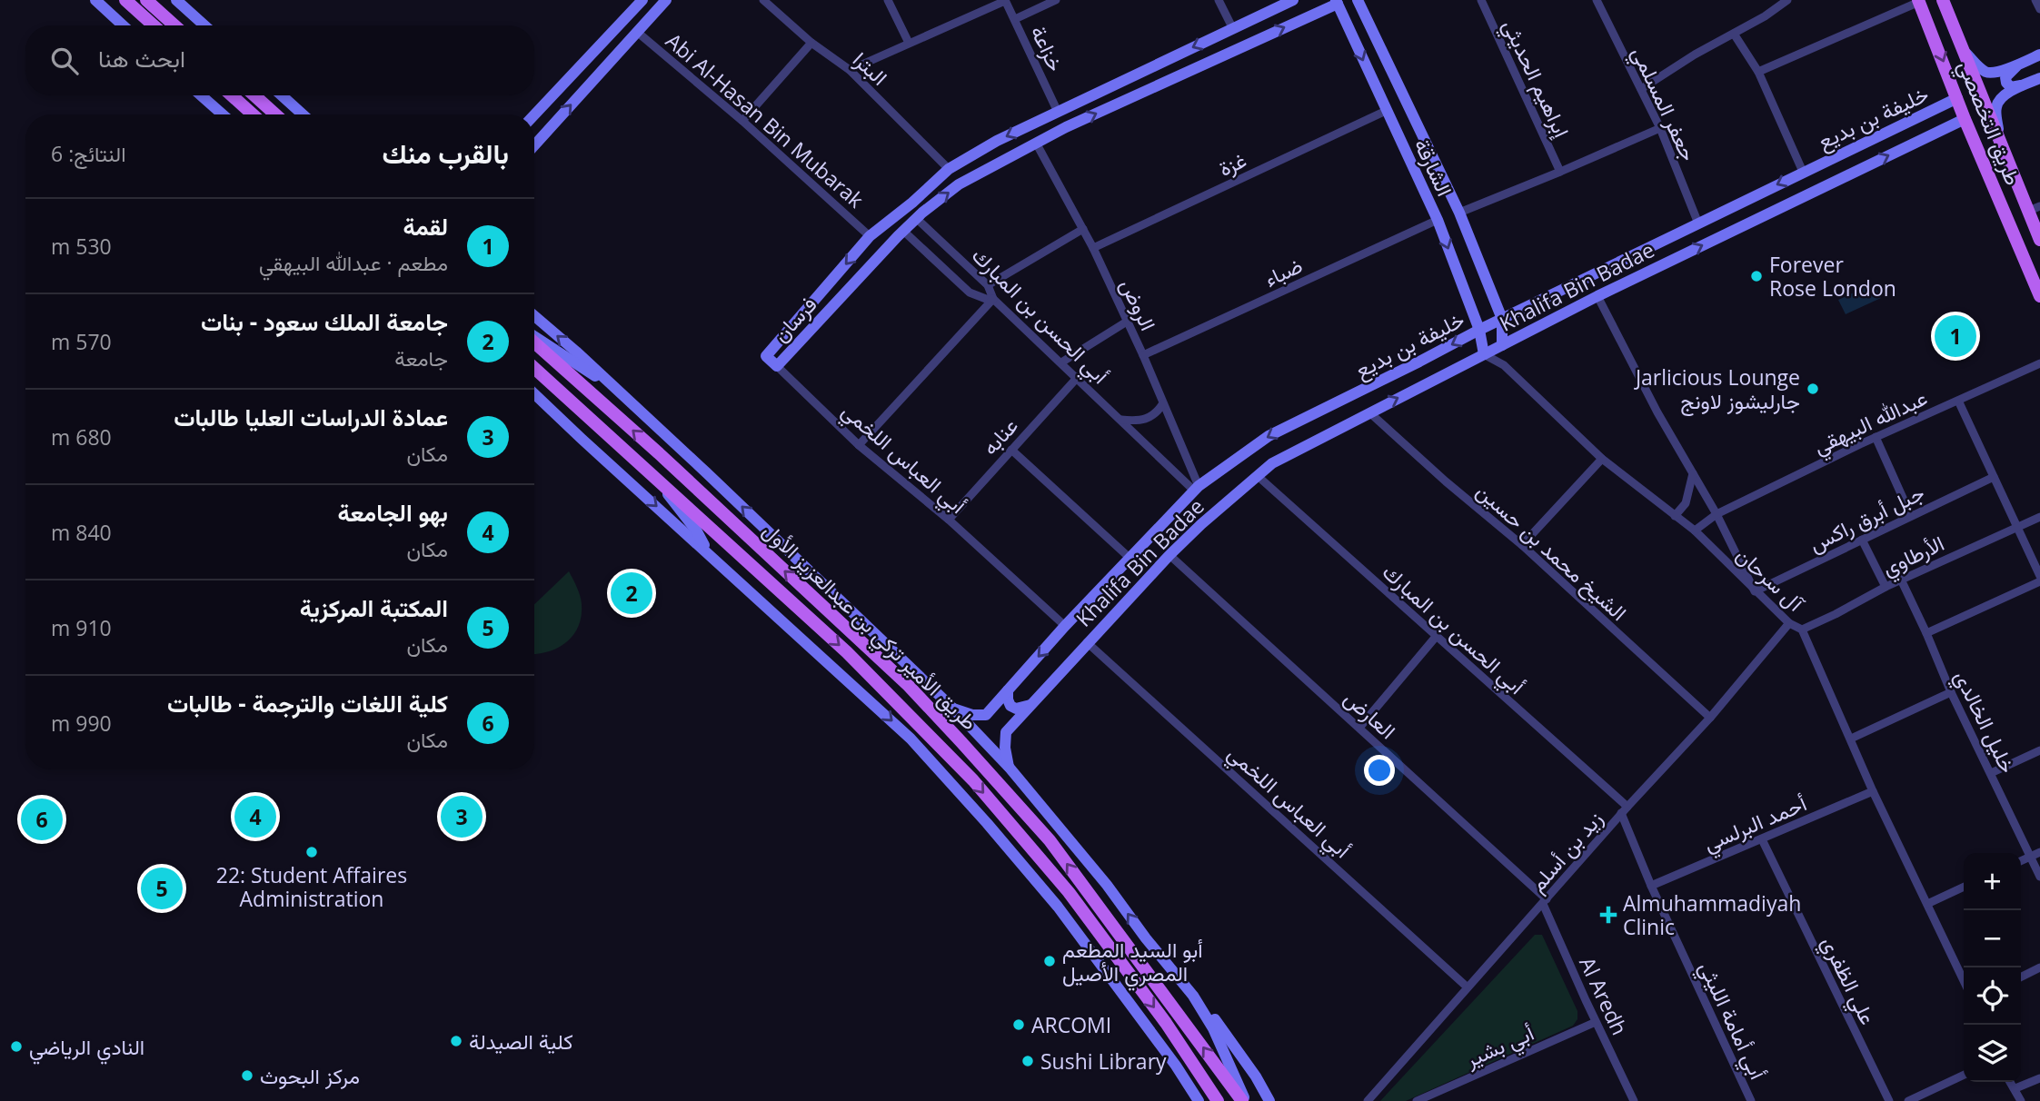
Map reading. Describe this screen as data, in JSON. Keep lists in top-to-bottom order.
{
  "streets": {
    "main road": ["طريق التخصصي", "طريق الأمير تركي بن عبدالعزيز الأول"],
    "street": [
      "خزاعة",
      "البترا",
      "إبراهيم الحديثي",
      "جعفر المسلمي",
      "خليفة بن بديع",
      "Abi Al-Hasan Bin Mubarak",
      "غزة",
      "الشارقة",
      "ضباء",
      "Khalifa Bin Badae",
      "الروض",
      "أبي الحسن بن المبارك",
      "فرسان",
      "عبدالله البيهقي",
      "عنابه",
      "أبي العباس اللخمي",
      "جبل أبرق راكس",
      "الشيخ محمد بن حسين",
      "الأرطاوي",
      "آل سرحان",
      "العارض",
      "خليل الخالدي",
      "أحمد البرلسي",
      "زيد بن أسلم",
      "علي الظفري",
      "Al Aredh",
      "أبي أمامة الليثي",
      "أبي بشير"
    ]
  },
  "crossings": [
    ["خزاعة", "فرسان"],
    ["البترا", "فرسان"],
    ["جعفر المسلمي", "خليفة بن بديع"],
    ["خليفة بن بديع", "طريق التخصصي"],
    ["خليفة بن بديع", "الشارقة"],
    ["خليفة بن بديع", "الروض"],
    ["خليفة بن بديع", "أبي الحسن بن المبارك"],
    ["خليفة بن بديع", "أبي العباس اللخمي"],
    ["Abi Al-Hasan Bin Mubarak", "فرسان"],
    ["طريق التخصصي", "Khalifa Bin Badae"],
    ["غزة", "الشارقة"],
    ["غزة", "الروض"],
    ["الشارقة", "ضباء"],
    ["الشارقة", "Khalifa Bin Badae"],
    ["الشارقة", "فرسان"],
    ["الشارقة", "آل سرحان"],
    ["ضباء", "الروض"],
    ["Khalifa Bin Badae", "أبي الحسن بن المبارك"],
    ["Khalifa Bin Badae", "أبي العباس اللخمي"],
    ["Khalifa Bin Badae", "الشيخ محمد بن حسين"],
    ["Khalifa Bin Badae", "آل سرحان"],
    ["Khalifa Bin Badae", "العارض"],
    ["الروض", "أبي الحسن بن المبارك"],
    ["الروض", "فرسان"],
    ["أبي الحسن بن المبارك", "فرسان"],
    ["أبي الحسن بن المبارك", "عنابه"],
    ["أبي الحسن بن المبارك", "زيد بن أسلم"],
    ["أبي الحسن بن المبارك", "أبي أمامة الليثي"],
    ["فرسان", "أبي العباس اللخمي"],
    ["عبدالله البيهقي", "آل سرحان"],
    ["عنابه", "أبي العباس اللخمي"],
    ["أبي العباس اللخمي", "زيد بن أسلم"],
    ["جبل أبرق راكس", "آل سرحان"],
    ["الشيخ محمد بن حسين", "زيد بن أسلم"],
    ["الأرطاوي", "آل سرحان"],
    ["الأرطاوي", "خليل الخالدي"],
    ["آل سرحان", "أحمد البرلسي"],
    ["آل سرحان", "زيد بن أسلم"],
    ["العارض", "زيد بن أسلم"],
    ["العارض", "Al Aredh"],
    ["أحمد البرلسي", "علي الظفري"],
    ["أحمد البرلسي", "أبي أمامة الليثي"],
    ["زيد بن أسلم", "Al Aredh"],
    ["زيد بن أسلم", "أبي أمامة الليثي"],
    ["Al Aredh", "أبي بشير"]
  ],
  "one_way": ["خليفة بن بديع", "Khalifa Bin Badae"],
  "places": {
    "other": [
      "Forever Rose London",
      "Jarlicious Lounge جارليشوز لاونج",
      "22: Student Affaires Administration",
      "أبو السيد المطعم المصري اﻷصيل",
      "ARCOMI",
      "كلية الصيدلة",
      "النادي الرياضي",
      "Sushi Library",
      "مركز البحوث"
    ],
    "health": ["Almuhammadiyah Clinic"]
  },
  "page": {
    "search": "ابحث هنا",
    "heading": ["بالقرب منك", "النتائج: 6"],
    "list": [
      {
        "mark": "1",
        "name": "لقمة",
        "note": "مطعم · عبدالله البيهقي",
        "value": "530 m"
      },
      {
        "mark": "2",
        "name": "جامعة الملك سعود - بنات",
        "note": "جامعة",
        "value": "570 m"
      },
      {
        "mark": "3",
        "name": "عمادة الدراسات العليا طالبات",
        "note": "مكان",
        "value": "680 m"
      },
      {
        "mark": "4",
        "name": "بهو الجامعة",
        "note": "مكان",
        "value": "840 m"
      },
      {
        "mark": "5",
        "name": "المكتبة المركزية",
        "note": "مكان",
        "value": "910 m"
      },
      {
        "mark": "6",
        "name": "كلية اللغات والترجمة - طالبات",
        "note": "مكان",
        "value": "990 m"
      }
    ],
    "pins": [
      "1",
      "2",
      "3",
      "4",
      "6",
      "5"
    ],
    "map_buttons": ["+", "−"]
  }
}
